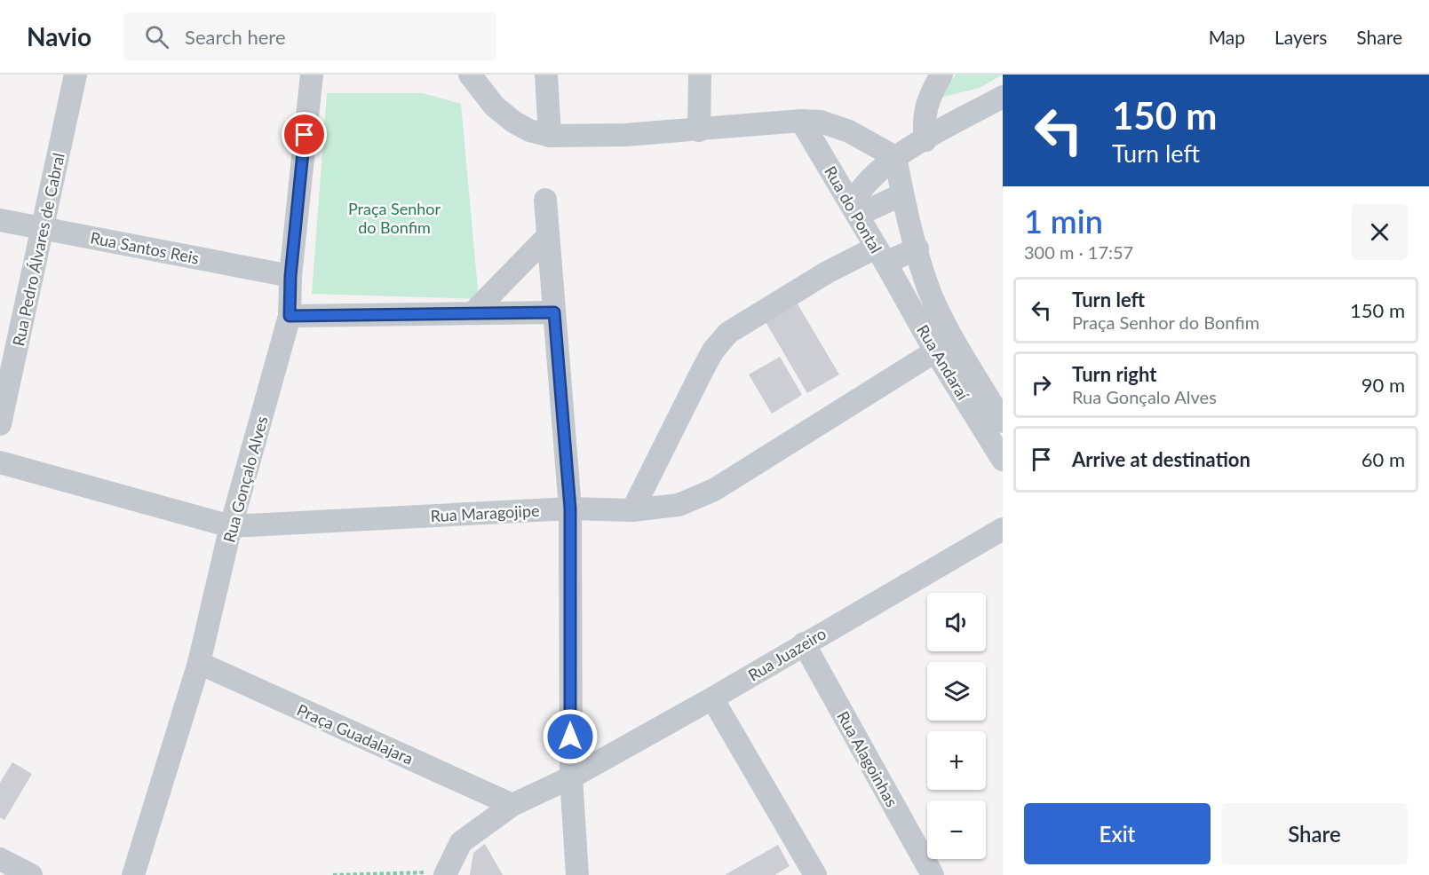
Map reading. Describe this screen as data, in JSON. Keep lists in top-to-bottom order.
{
  "streets": {
    "street": [
      "Rua do Pontal",
      "Rua Santos Reis",
      "Rua Pedro Álvares de Cabral",
      "Rua Andaraí",
      "Rua Gonçalo Alves",
      "Rua Maragojipe",
      "Rua Juazeiro",
      "Praça Guadalajara",
      "Rua Alagoinhas"
    ]
  },
  "crossings": [
    ["Rua do Pontal", "Rua Andaraí"],
    ["Rua Santos Reis", "Rua Pedro Álvares de Cabral"],
    ["Rua Santos Reis", "Rua Gonçalo Alves"],
    ["Rua Andaraí", "Rua Maragojipe"],
    ["Rua Gonçalo Alves", "Rua Maragojipe"],
    ["Rua Gonçalo Alves", "Praça Guadalajara"],
    ["Rua Juazeiro", "Praça Guadalajara"],
    ["Rua Juazeiro", "Rua Alagoinhas"]
  ],
  "parks": ["Praça Senhor do Bonfim"],
  "page": {
    "header": "Navio",
    "search": "Search here",
    "nav": ["Map", "Layers", "Share"],
    "turn": ["150 m", "Turn left"],
    "heading": ["1 min", "300 m · 17:57"],
    "list": [
      {
        "name": "Turn left",
        "note": "Praça Senhor do Bonfim",
        "value": "150 m"
      },
      {
        "name": "Turn right",
        "note": "Rua Gonçalo Alves",
        "value": "90 m"
      },
      {
        "name": "Arrive at destination",
        "value": "60 m"
      }
    ],
    "map_buttons": ["+", "−"],
    "buttons": ["Exit", "Share"]
  }
}
